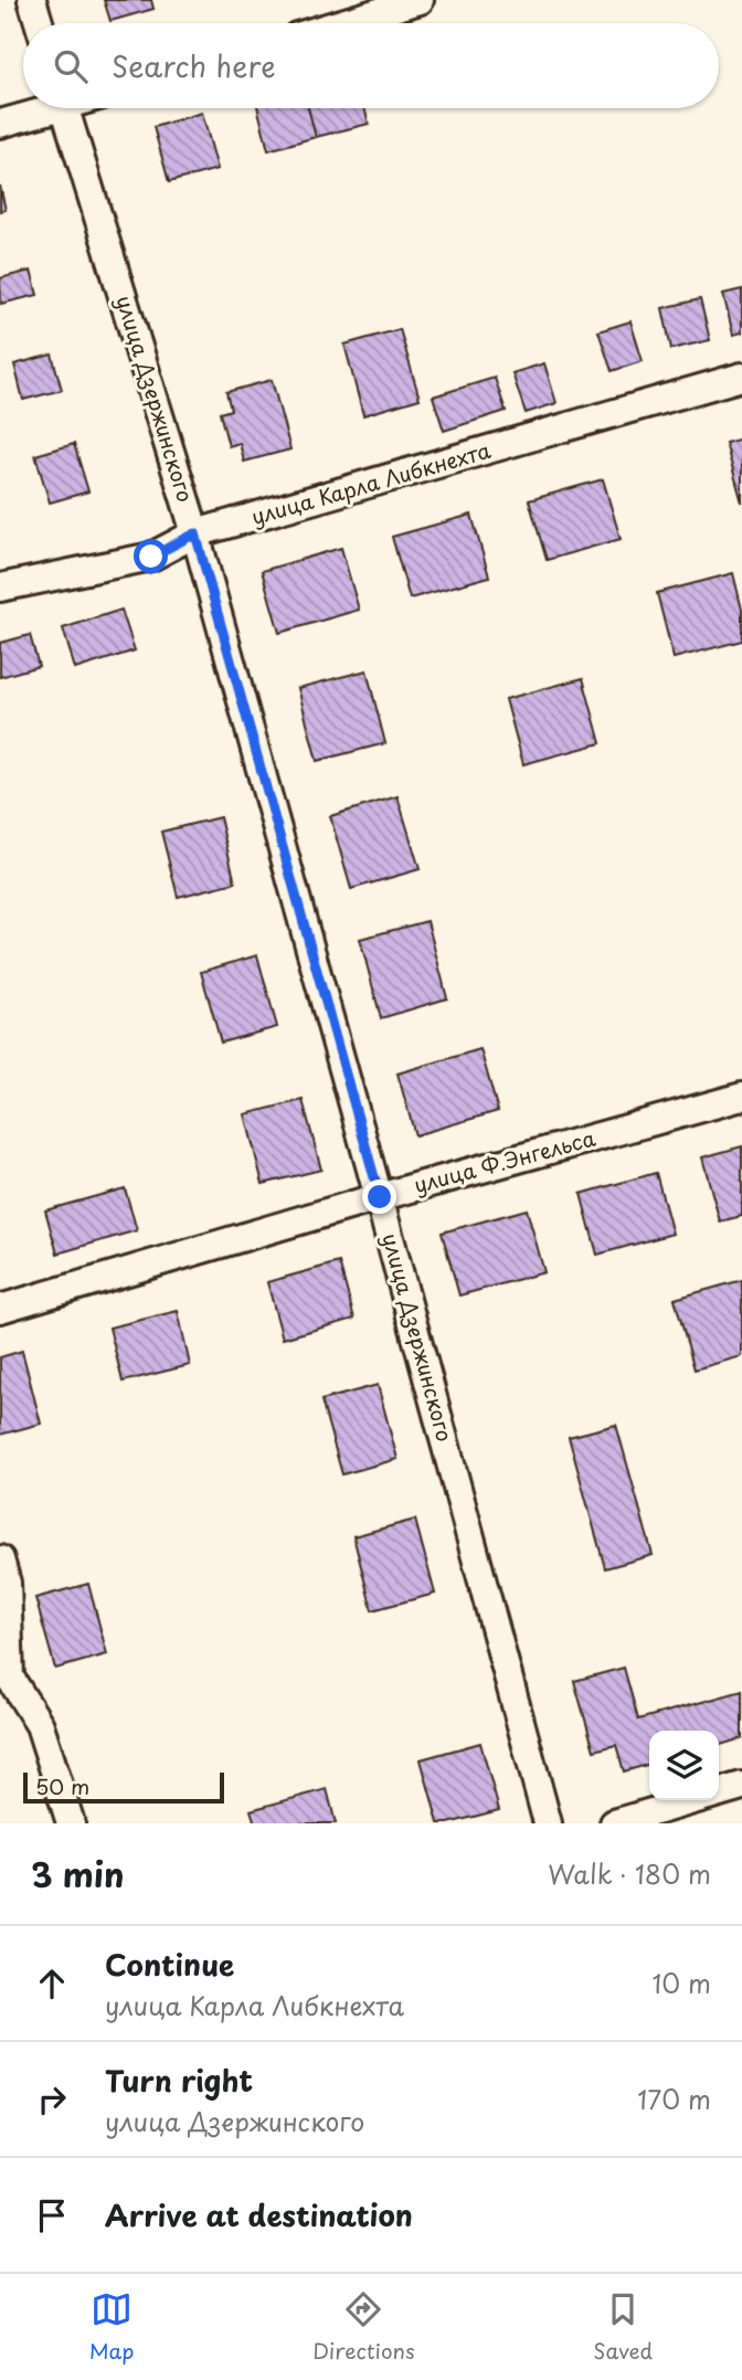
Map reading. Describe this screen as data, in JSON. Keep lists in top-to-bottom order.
{
  "streets": {
    "street": ["улица Дзержинского", "улица Карла Либкнехта", "улица Ф.Энгельса"]
  },
  "crossings": [
    ["улица Дзержинского", "улица Карла Либкнехта"],
    ["улица Дзержинского", "улица Ф.Энгельса"]
  ],
  "scale_bar": "50 m",
  "page": {
    "search": "Search here",
    "scale": "50 m",
    "heading": ["3 min", "Walk · 180 m"],
    "list": [
      ["Continue", "улица Карла Либкнехта", "10 m"],
      ["Turn right", "улица Дзержинского", "170 m"],
      "Arrive at destination"
    ],
    "nav": ["Map", "Directions", "Saved"]
  }
}
